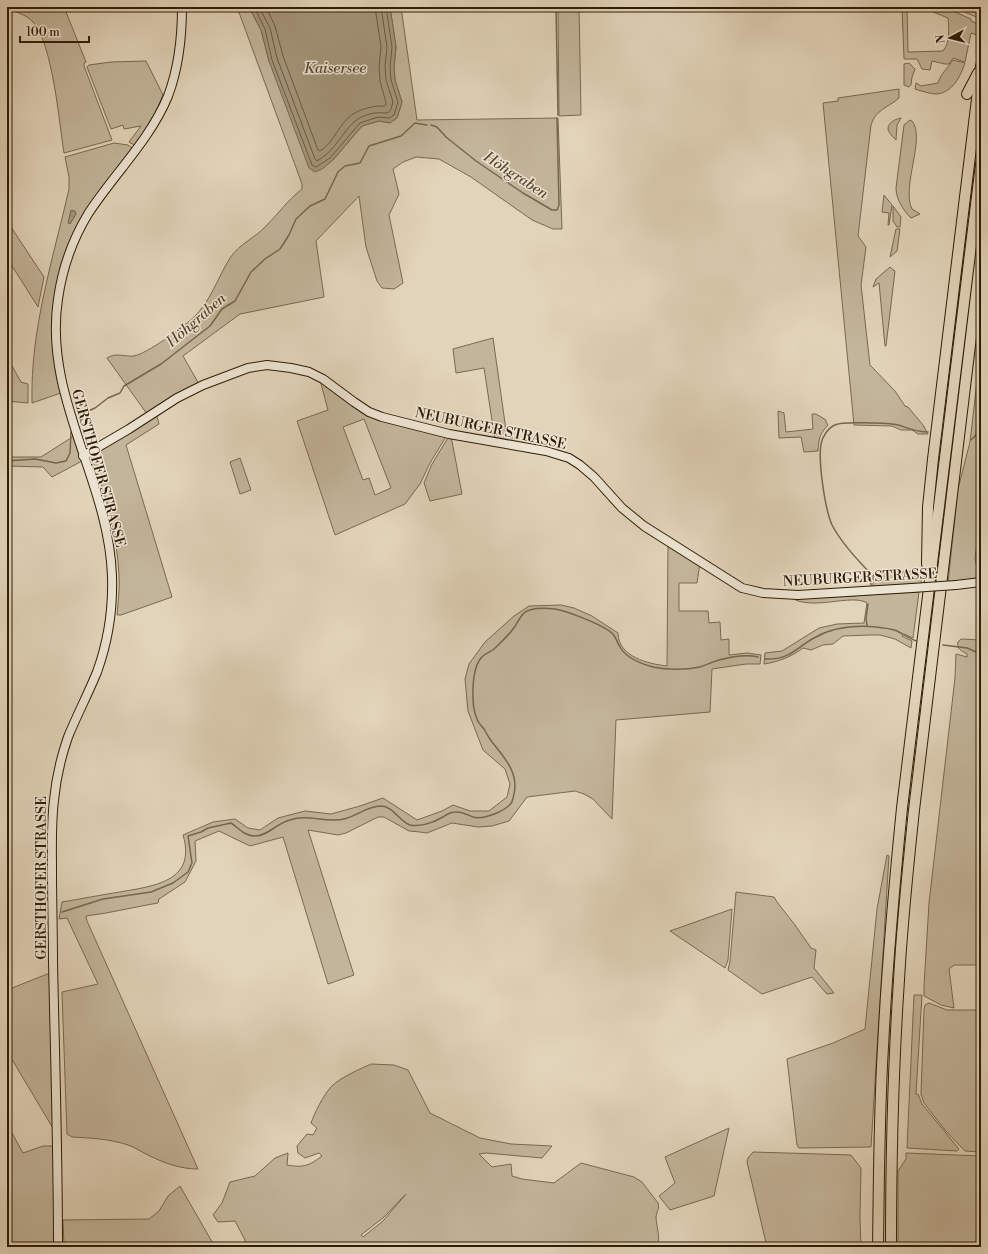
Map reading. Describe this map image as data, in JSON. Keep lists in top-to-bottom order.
{
  "streets": {
    "main road": ["NEUBURGER STRASSE", "GERSTHOFER STRASSE"]
  },
  "crossings": [
    ["NEUBURGER STRASSE", "GERSTHOFER STRASSE"]
  ],
  "water": ["Kaisersee", "Höhgraben"],
  "scale_bar": "100 m",
  "north": "left"
}
